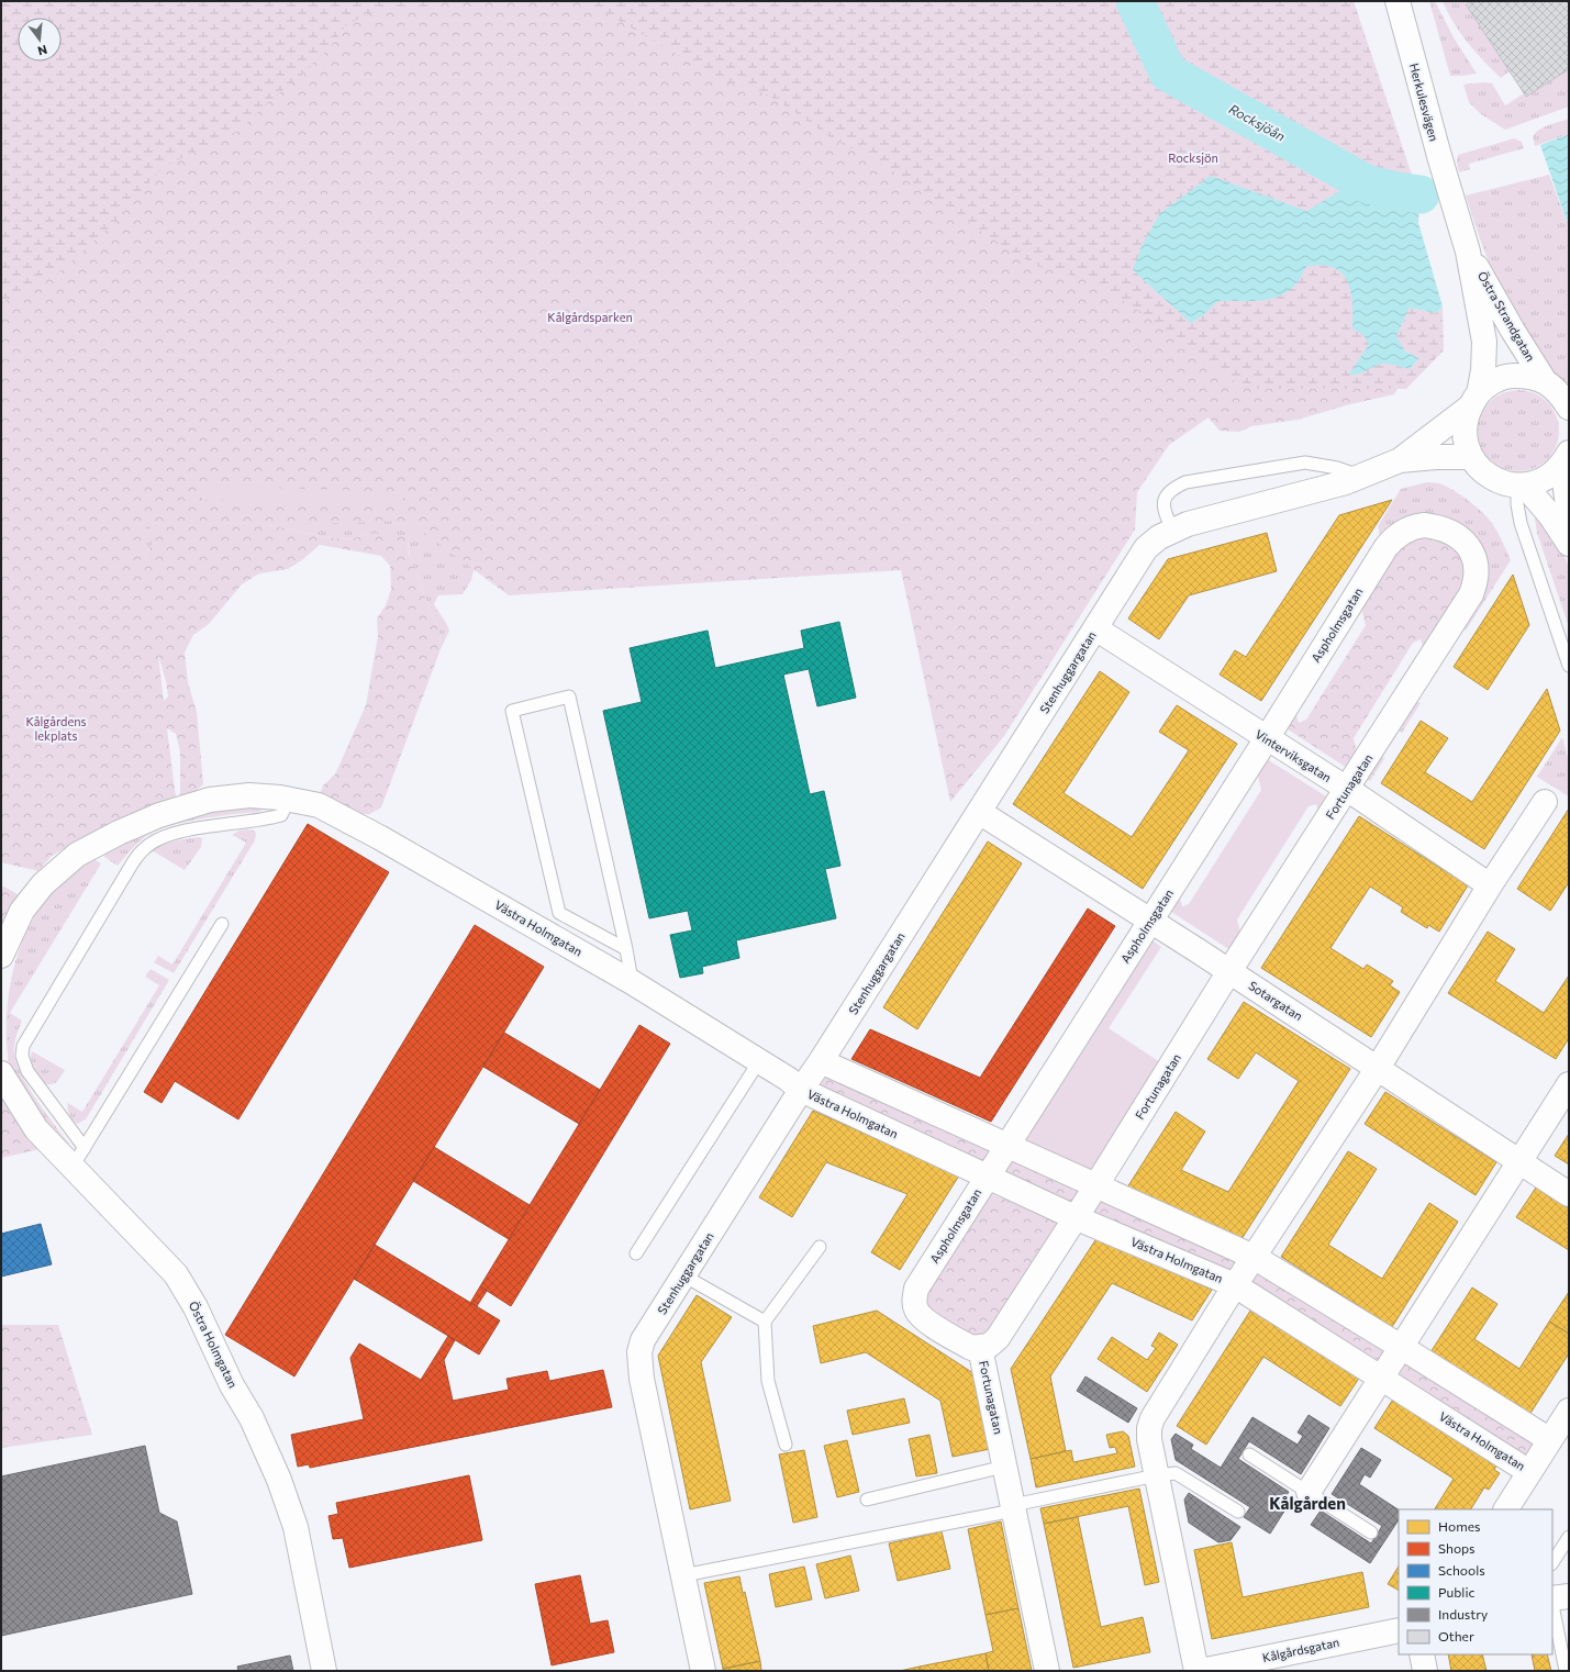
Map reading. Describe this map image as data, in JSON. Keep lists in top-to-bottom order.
{
  "streets": {
    "street": [
      "Herkulesvägen",
      "Östra Strandgatan",
      "Aspholmsgatan",
      "Stenhuggargatan",
      "Vinterviksgatan",
      "Fortunagatan",
      "Västra Holmgatan",
      "Sotargatan",
      "Östra Holmgatan",
      "Kålgårdsgatan"
    ]
  },
  "crossings": [
    ["Herkulesvägen", "Östra Strandgatan"],
    ["Östra Strandgatan", "Stenhuggargatan"],
    ["Aspholmsgatan", "Vinterviksgatan"],
    ["Aspholmsgatan", "Fortunagatan"],
    ["Aspholmsgatan", "Västra Holmgatan"],
    ["Aspholmsgatan", "Sotargatan"],
    ["Stenhuggargatan", "Vinterviksgatan"],
    ["Stenhuggargatan", "Västra Holmgatan"],
    ["Stenhuggargatan", "Sotargatan"],
    ["Vinterviksgatan", "Fortunagatan"],
    ["Fortunagatan", "Västra Holmgatan"],
    ["Fortunagatan", "Sotargatan"]
  ],
  "districts": ["Kålgården"],
  "water": ["Rocksjöån"],
  "parks": ["Rocksjön", "Kålgårdsparken", "Kålgårdens lekplats"],
  "legend": [
    "Homes",
    "Shops",
    "Schools",
    "Public",
    "Industry",
    "Other"
  ],
  "north": "bottom"
}
